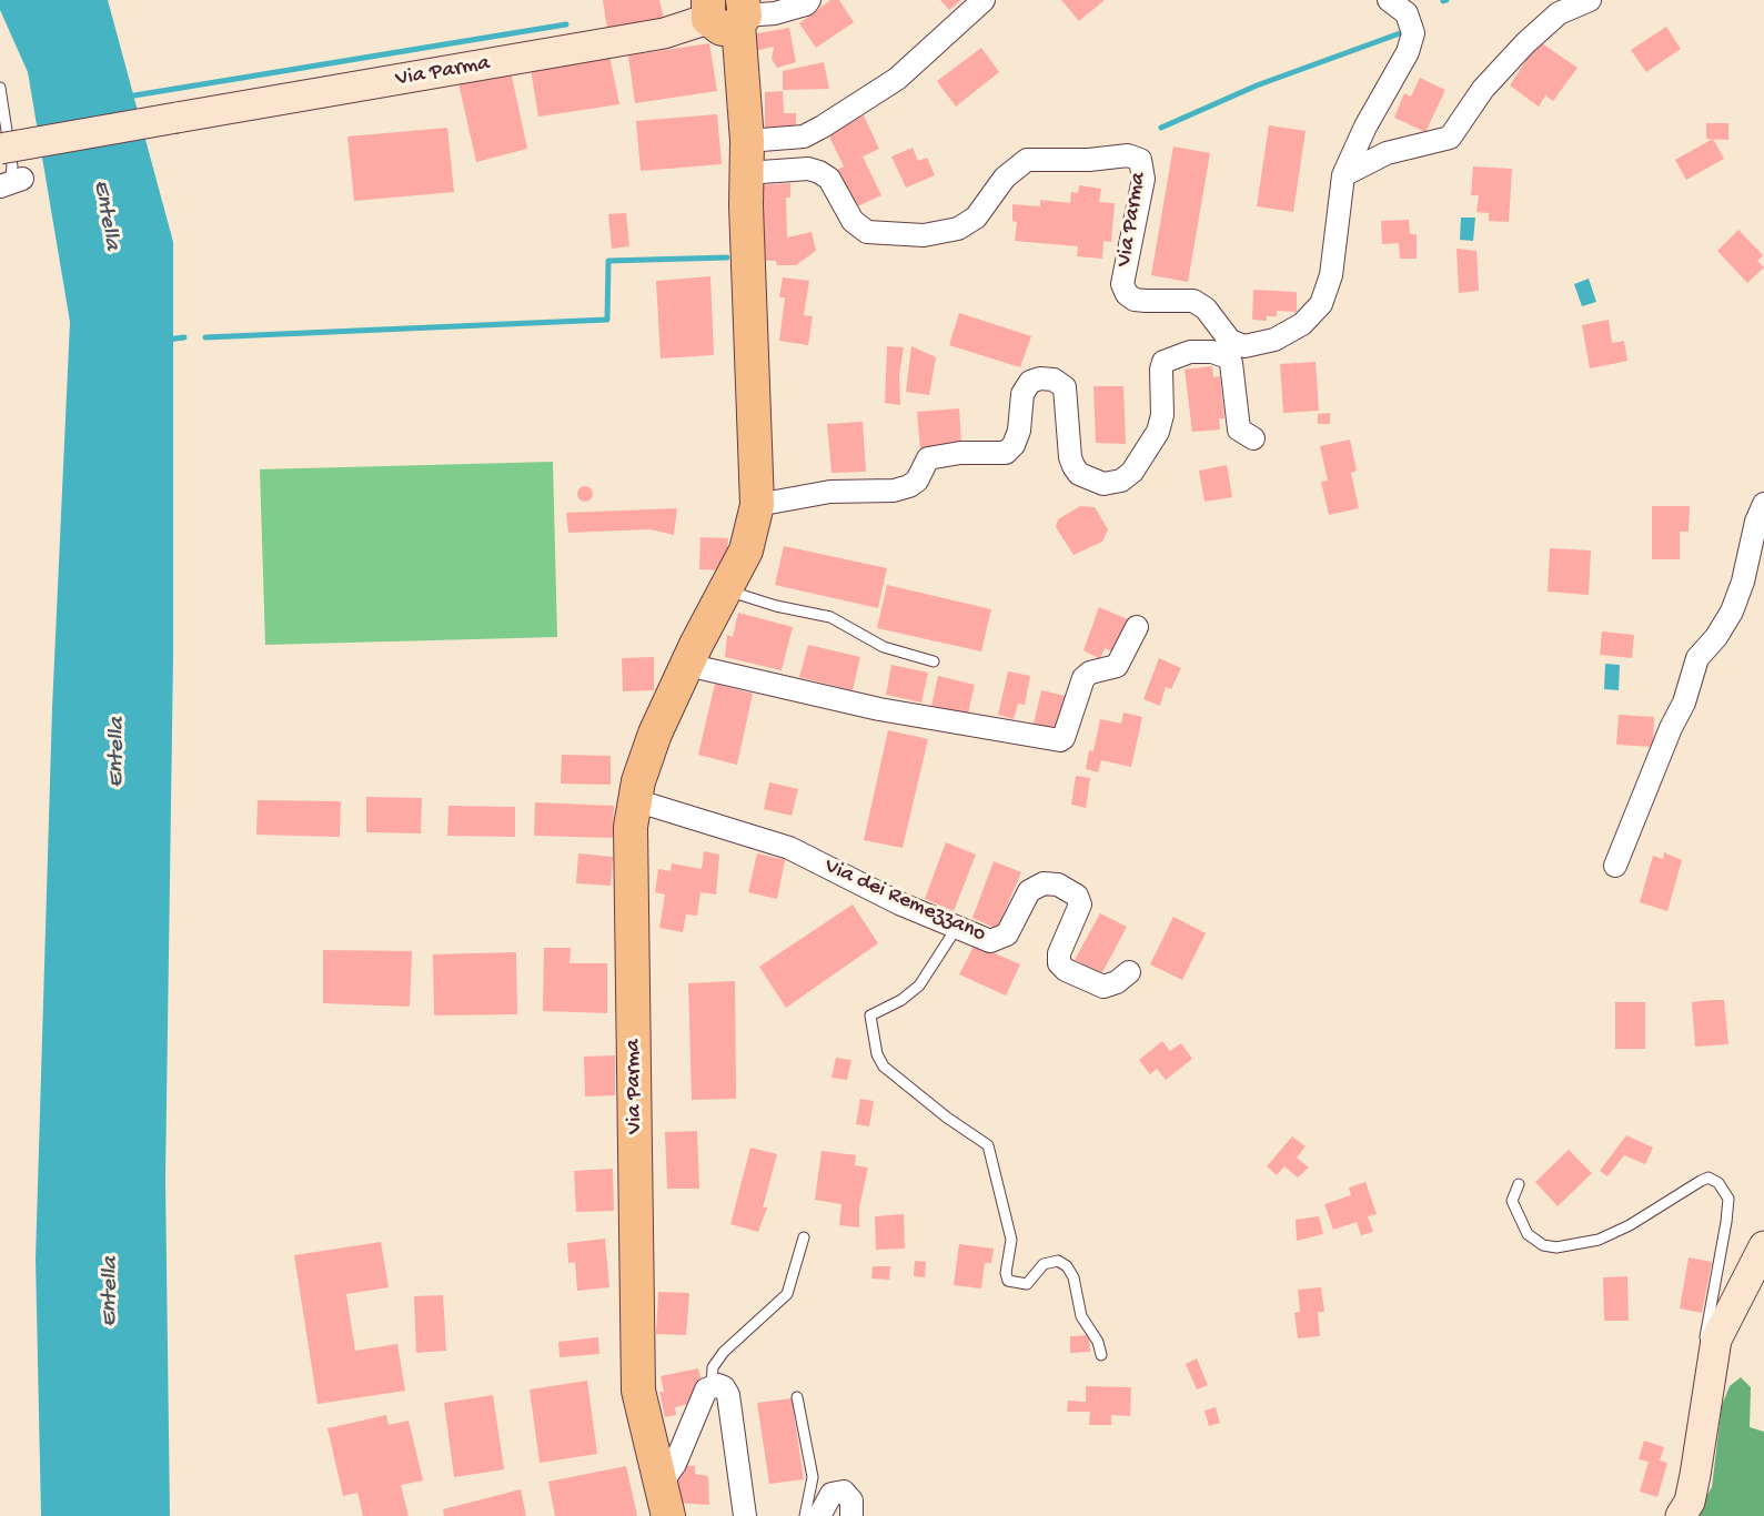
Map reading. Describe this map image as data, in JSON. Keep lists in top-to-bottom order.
{
  "streets": {
    "main road": ["Via Parma"],
    "street": ["Via dei Remezzano"]
  },
  "crossings": [
    ["Via Parma", "Via dei Remezzano"]
  ],
  "water": ["Entella"]
}
